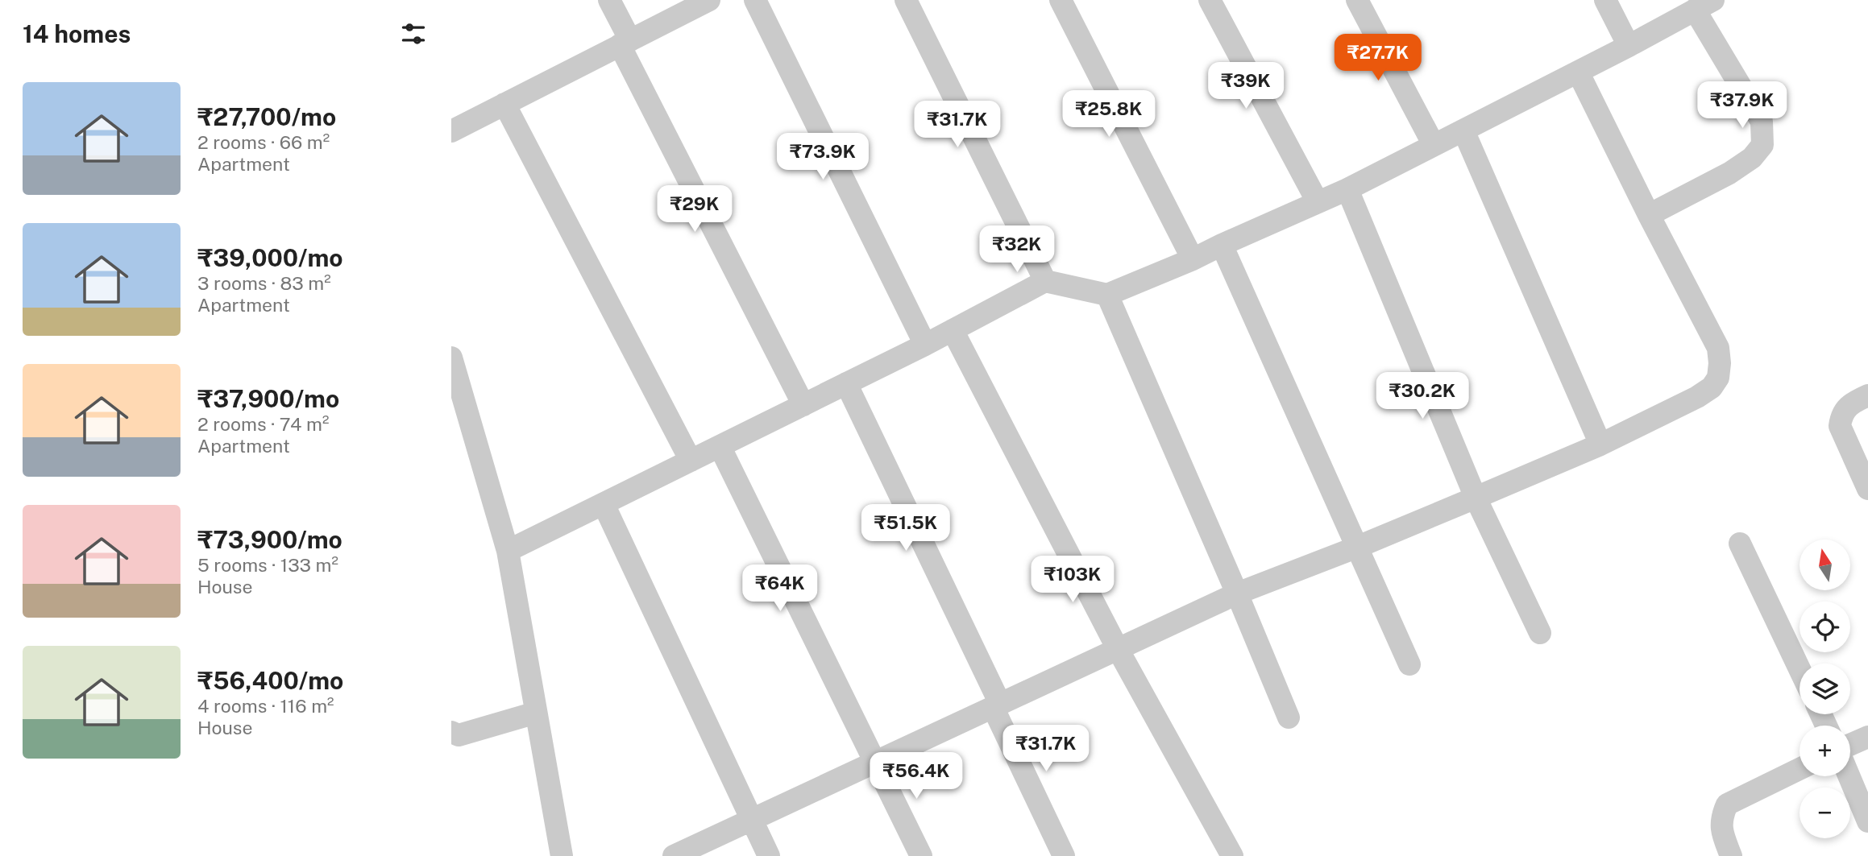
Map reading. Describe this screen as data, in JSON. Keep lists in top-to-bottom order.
{
  "north": "top",
  "page": {
    "heading": "14 homes",
    "price": [
      "₹27.7K",
      "₹39K",
      "₹37.9K",
      "₹25.8K",
      "₹31.7K",
      "₹73.9K",
      "₹29K",
      "₹32K",
      "₹30.2K",
      "₹51.5K",
      "₹103K",
      "₹64K",
      "₹31.7K",
      "₹56.4K"
    ],
    "list": [
      {
        "name": "₹27,700/mo",
        "note": "2 rooms · 66 m² · Apartment"
      },
      {
        "name": "₹39,000/mo",
        "note": "3 rooms · 83 m² · Apartment"
      },
      {
        "name": "₹37,900/mo",
        "note": "2 rooms · 74 m² · Apartment"
      },
      {
        "name": "₹73,900/mo",
        "note": "5 rooms · 133 m² · House"
      },
      {
        "name": "₹56,400/mo",
        "note": "4 rooms · 116 m² · House"
      }
    ],
    "map_buttons": ["+", "−"]
  }
}
